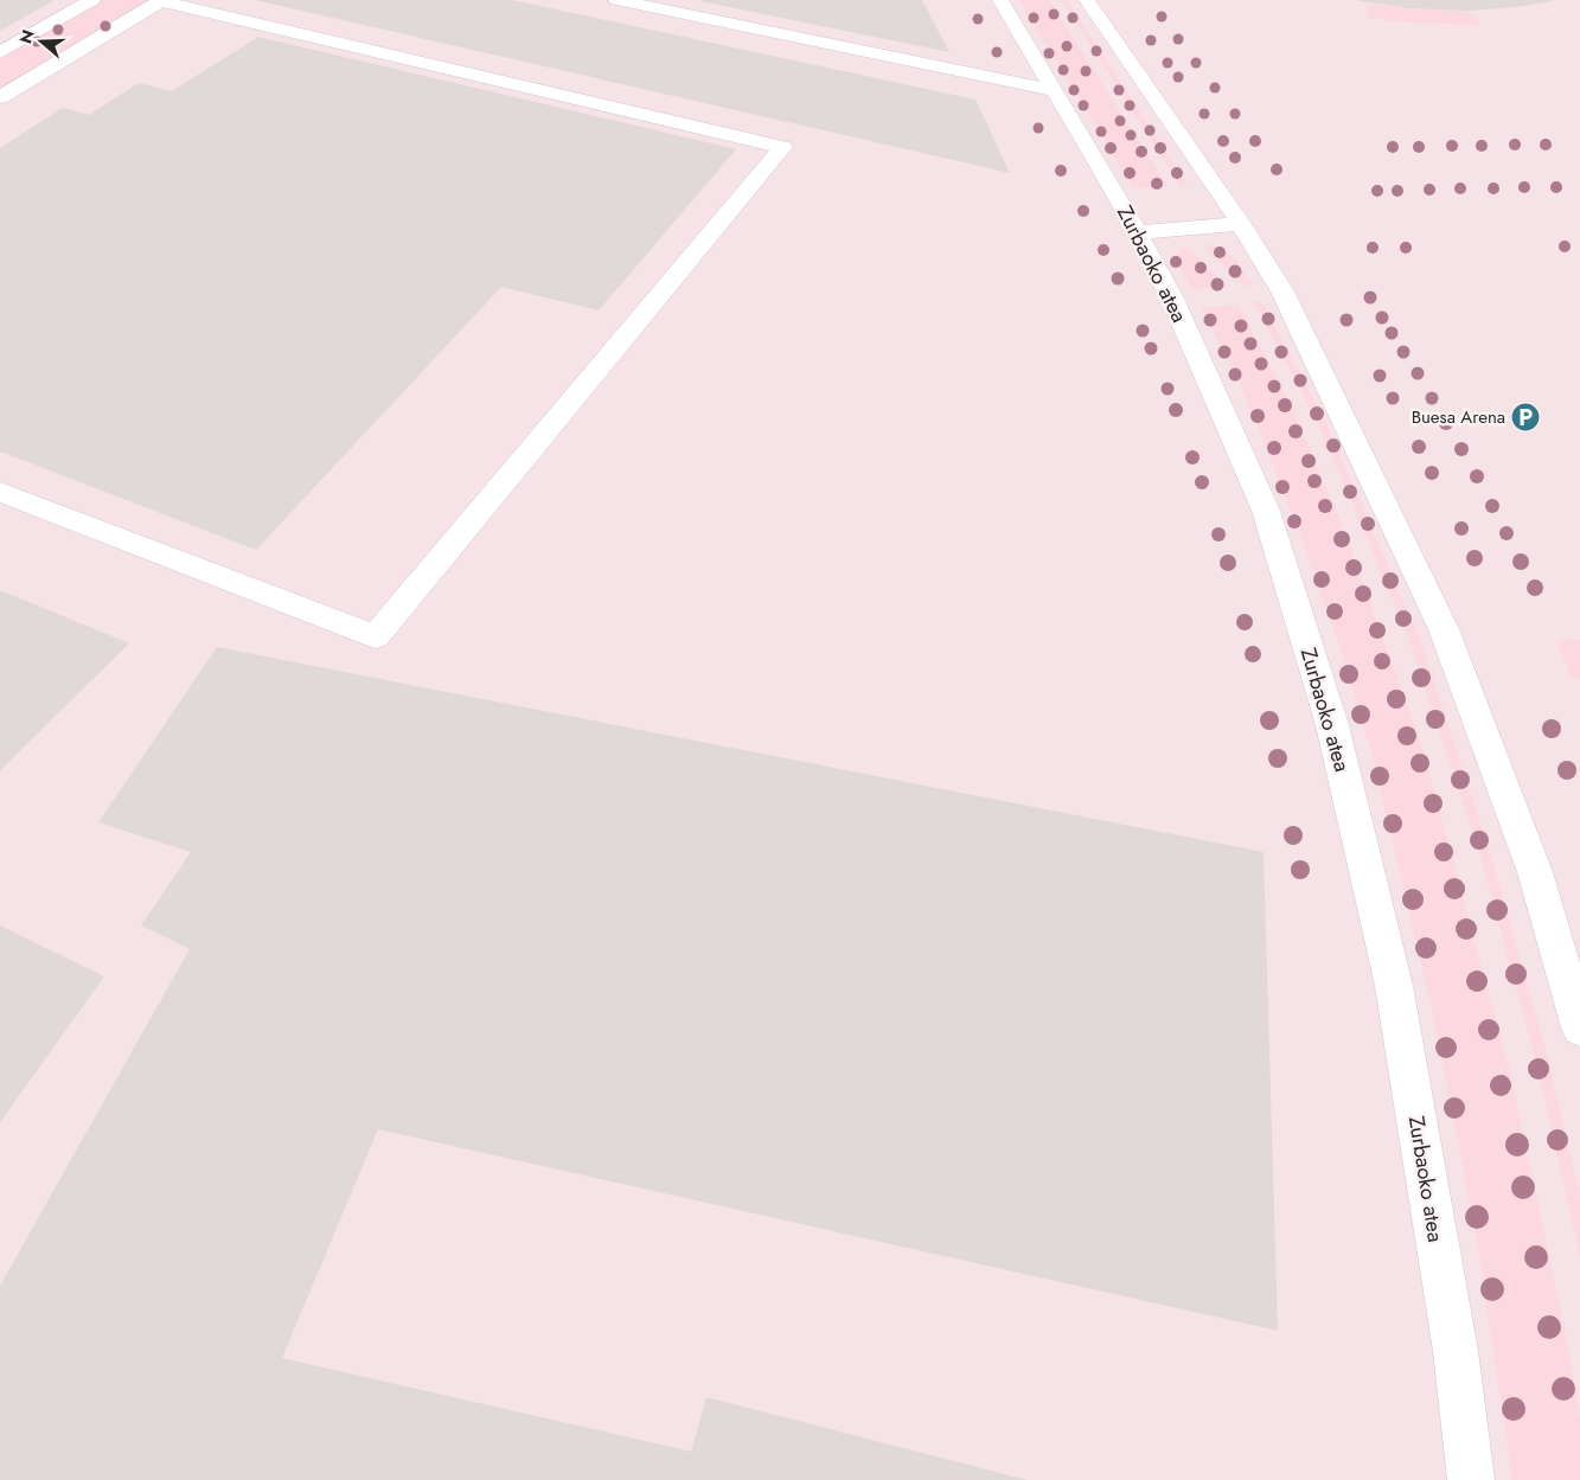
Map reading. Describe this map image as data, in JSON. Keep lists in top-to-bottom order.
{
  "streets": {
    "street": ["Zurbaoko atea"]
  },
  "places": {
    "parking": ["Buesa Arena"]
  },
  "north": "left"
}
